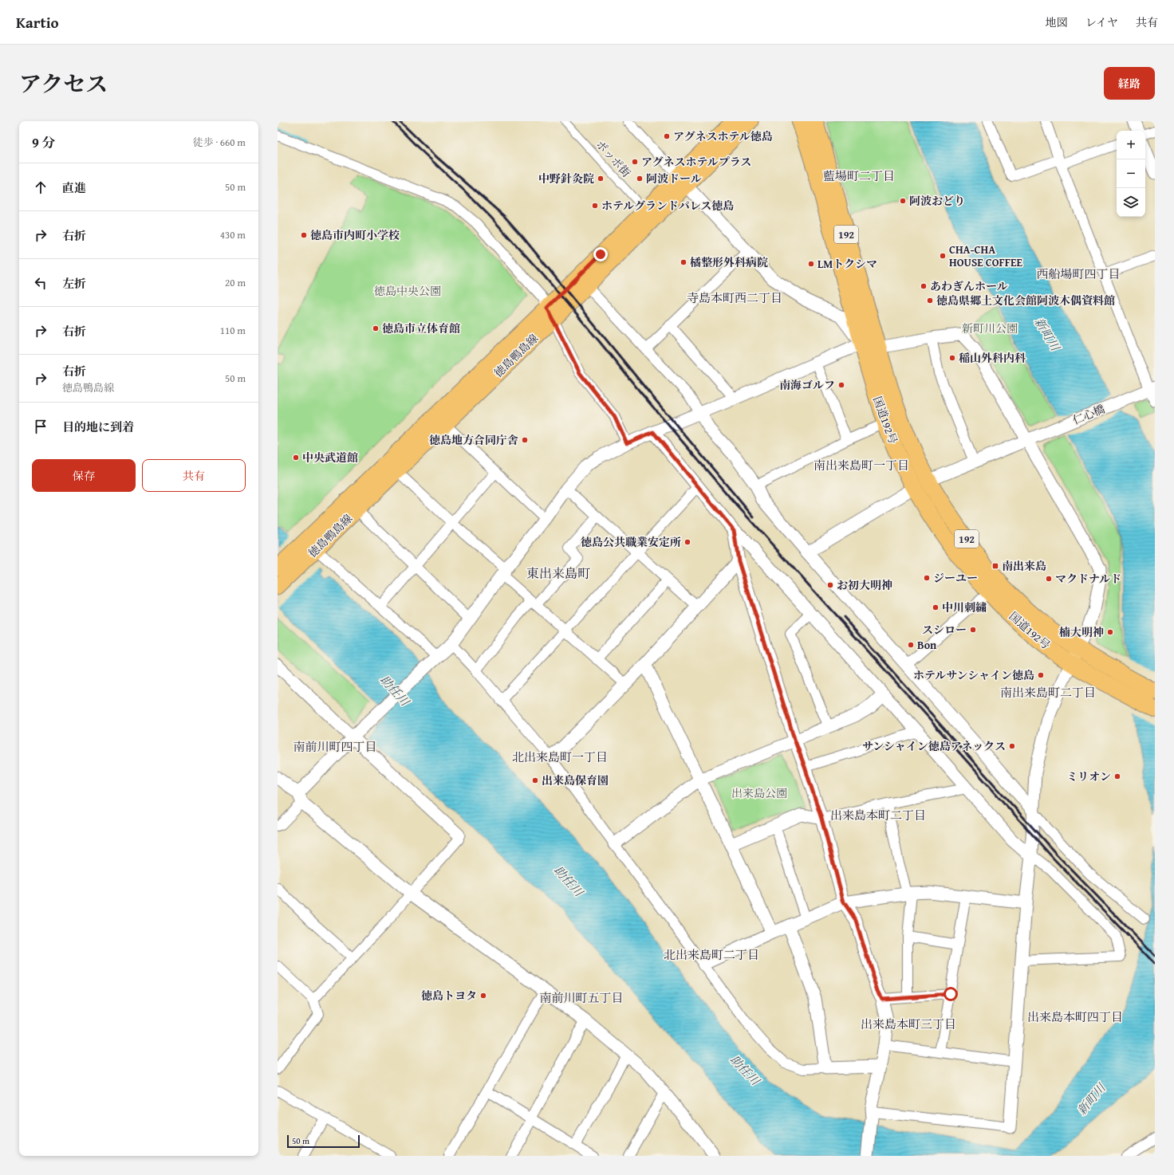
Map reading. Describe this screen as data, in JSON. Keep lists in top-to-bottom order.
{
  "streets": {
    "highway": ["192", "国道192号"],
    "main road": ["徳島鴨島線"],
    "street": ["ポッポ街", "仁心橋"]
  },
  "crossings": [
    ["ポッポ街", "徳島鴨島線"],
    ["仁心橋", "国道192号"]
  ],
  "districts": [
    "藍場町二丁目",
    "西船場町四丁目",
    "寺島本町西二丁目",
    "南出来島町一丁目",
    "東出来島町",
    "南出来島町二丁目",
    "南前川町四丁目",
    "北出来島町一丁目",
    "出来島本町二丁目",
    "北出来島町二丁目",
    "南前川町五丁目",
    "出来島本町四丁目",
    "出来島本町三丁目"
  ],
  "water": ["新町川", "助任川"],
  "parks": ["徳島中央公園", "新町川公園", "出来島公園"],
  "places": {
    "other": [
      "アグネスホテル徳島",
      "アグネスホテルプラス",
      "中野針灸院",
      "阿波ドール",
      "阿波おどり",
      "ホテルグランドパレス徳島",
      "徳島市内町小学校",
      "CHA-CHA HOUSE COFFEE",
      "橘整形外科病院",
      "LMトクシマ",
      "あわぎんホール",
      "徳島県郷土文化会館阿波木偶資料館",
      "徳島市立体育館",
      "稲山外科内科",
      "南海ゴルフ",
      "徳島地方合同庁舎",
      "中央武道館",
      "徳島公共職業安定所",
      "ジーユー",
      "マクドナルド",
      "お初大明神",
      "中川刺繍",
      "スシロー",
      "楠大明神",
      "Bon",
      "ホテルサンシャイン徳島",
      "サンシャイン徳島アネックス",
      "ミリオン",
      "出来島保育園",
      "徳島トヨタ"
    ],
    "transit": ["南出来島"]
  },
  "scale_bar": "50 m",
  "page": {
    "header": "Kartio",
    "nav": ["地図", "レイヤ", "共有"],
    "title": "アクセス",
    "buttons": [
      "経路",
      ["保存", "共有"]
    ],
    "heading": ["9 分", "徒歩 · 660 m"],
    "map_buttons": ["+", "−"],
    "list": [
      ["直進", "50 m"],
      ["右折", "430 m"],
      ["左折", "20 m"],
      ["右折", "110 m"],
      ["右折", "徳島鴨島線", "50 m"],
      "目的地に到着"
    ],
    "scale": "50 m"
  }
}
